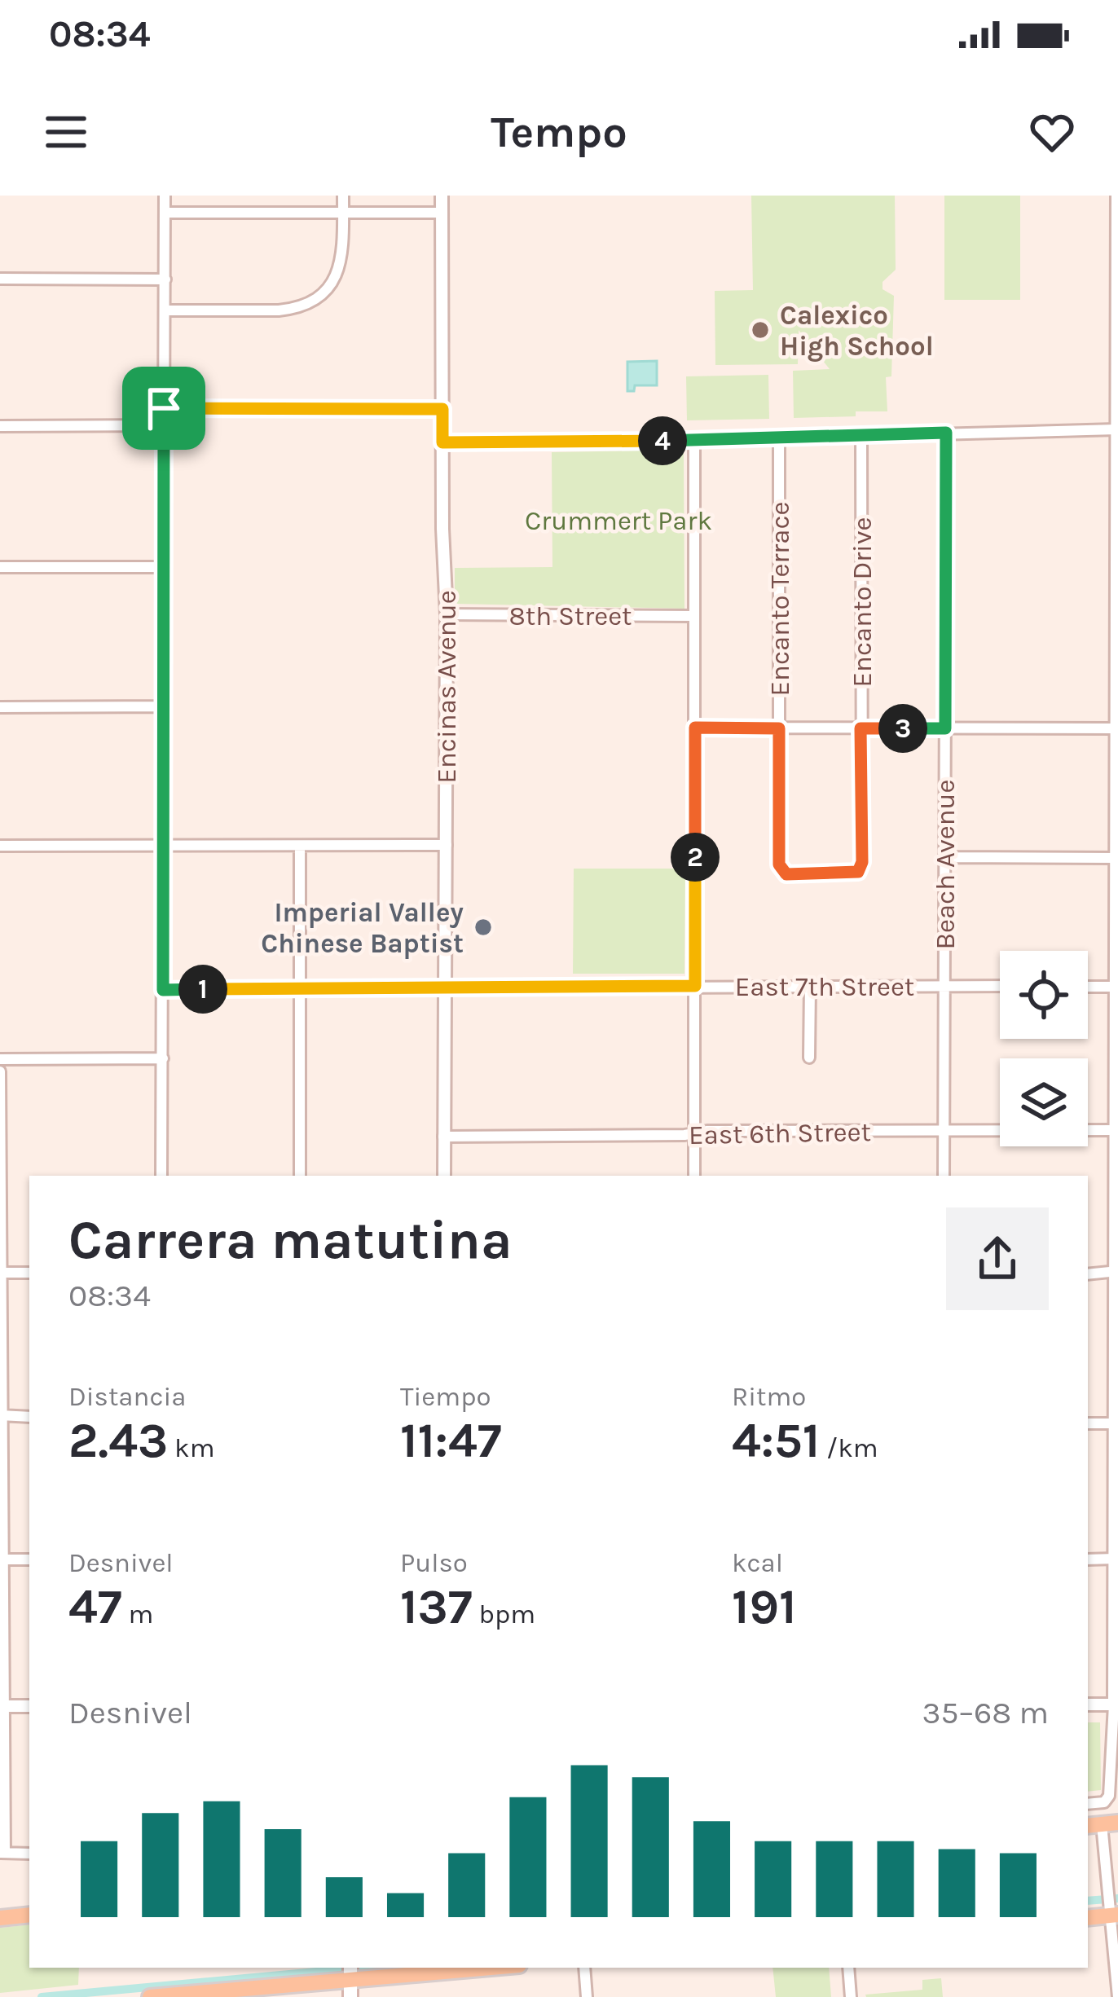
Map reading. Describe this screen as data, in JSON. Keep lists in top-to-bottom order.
{
  "streets": {
    "street": [
      "Encanto Terrace",
      "Encanto Drive",
      "8th Street",
      "Encinas Avenue",
      "Beach Avenue",
      "East 7th Street",
      "East 6th Street"
    ]
  },
  "crossings": [
    ["Encanto Terrace", "Encanto Drive"],
    ["8th Street", "Encinas Avenue"],
    ["Encinas Avenue", "East 7th Street"],
    ["Encinas Avenue", "East 6th Street"],
    ["Beach Avenue", "East 7th Street"],
    ["Beach Avenue", "East 6th Street"]
  ],
  "parks": ["Crummert Park"],
  "places": ["Calexico High School", "Imperial Valley Chinese Baptist"],
  "page": {
    "status": "08:34",
    "header": "Tempo",
    "pins": [
      "4",
      "3",
      "2",
      "1"
    ],
    "heading": ["Carrera matutina", "08:34"],
    "stats": [
      ["Distancia", "2.43 km"],
      ["Tiempo", "11:47"],
      ["Ritmo", "4:51 /km"],
      ["Desnivel", "47 m"],
      ["Pulso", "137 bpm"],
      ["kcal", "191"]
    ],
    "chart": ["Desnivel", "35–68 m"]
  }
}
